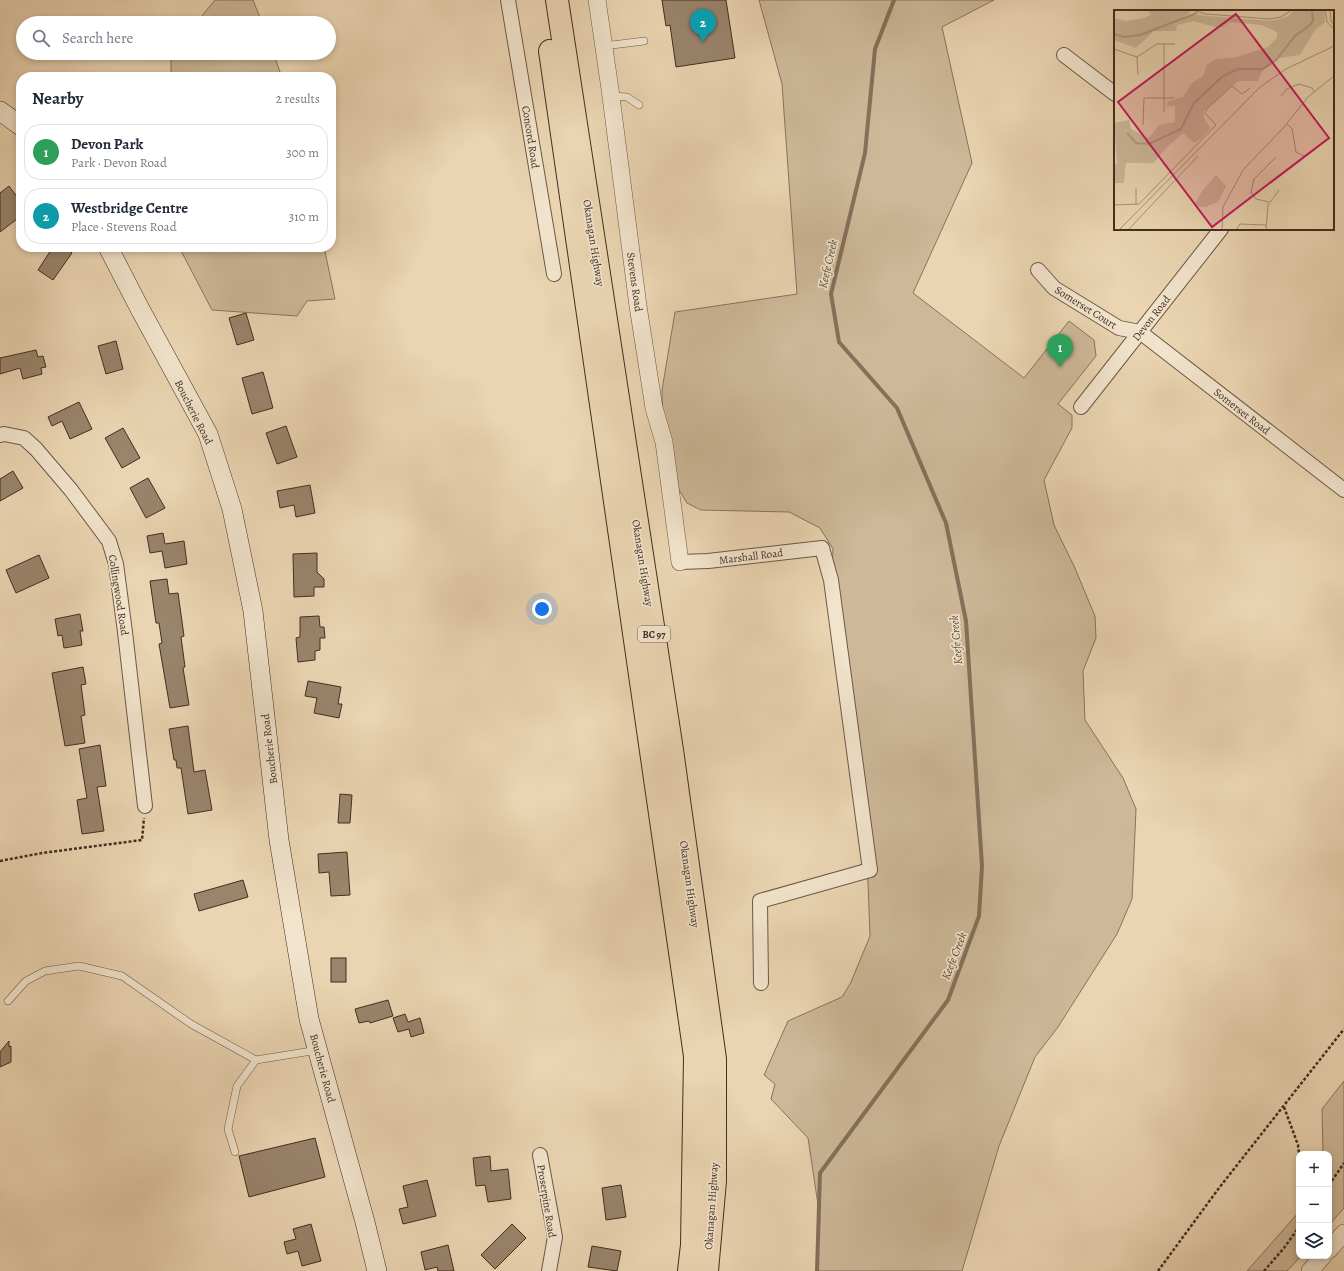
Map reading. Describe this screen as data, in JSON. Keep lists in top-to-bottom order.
{
  "streets": {
    "highway": ["Okanagan Highway", "BC 97"],
    "main road": ["Boucherie Road"],
    "street": [
      "Concord Road",
      "Stevens Road",
      "Somerset Court",
      "Devon Road",
      "Somerset Road",
      "Marshall Road",
      "Collingwood Road",
      "Proserpine Road"
    ]
  },
  "crossings": [
    ["Stevens Road", "Marshall Road"],
    ["Somerset Court", "Devon Road"],
    ["Somerset Court", "Somerset Road"],
    ["Devon Road", "Somerset Road"]
  ],
  "water": ["Keefe Creek"],
  "page": {
    "pins": ["2", "1"],
    "search": "Search here",
    "heading": ["Nearby", "2 results"],
    "list": [
      {
        "mark": "1",
        "name": "Devon Park",
        "note": "Park · Devon Road",
        "value": "300 m"
      },
      {
        "mark": "2",
        "name": "Westbridge Centre",
        "note": "Place · Stevens Road",
        "value": "310 m"
      }
    ],
    "map_buttons": ["+", "−"]
  }
}
